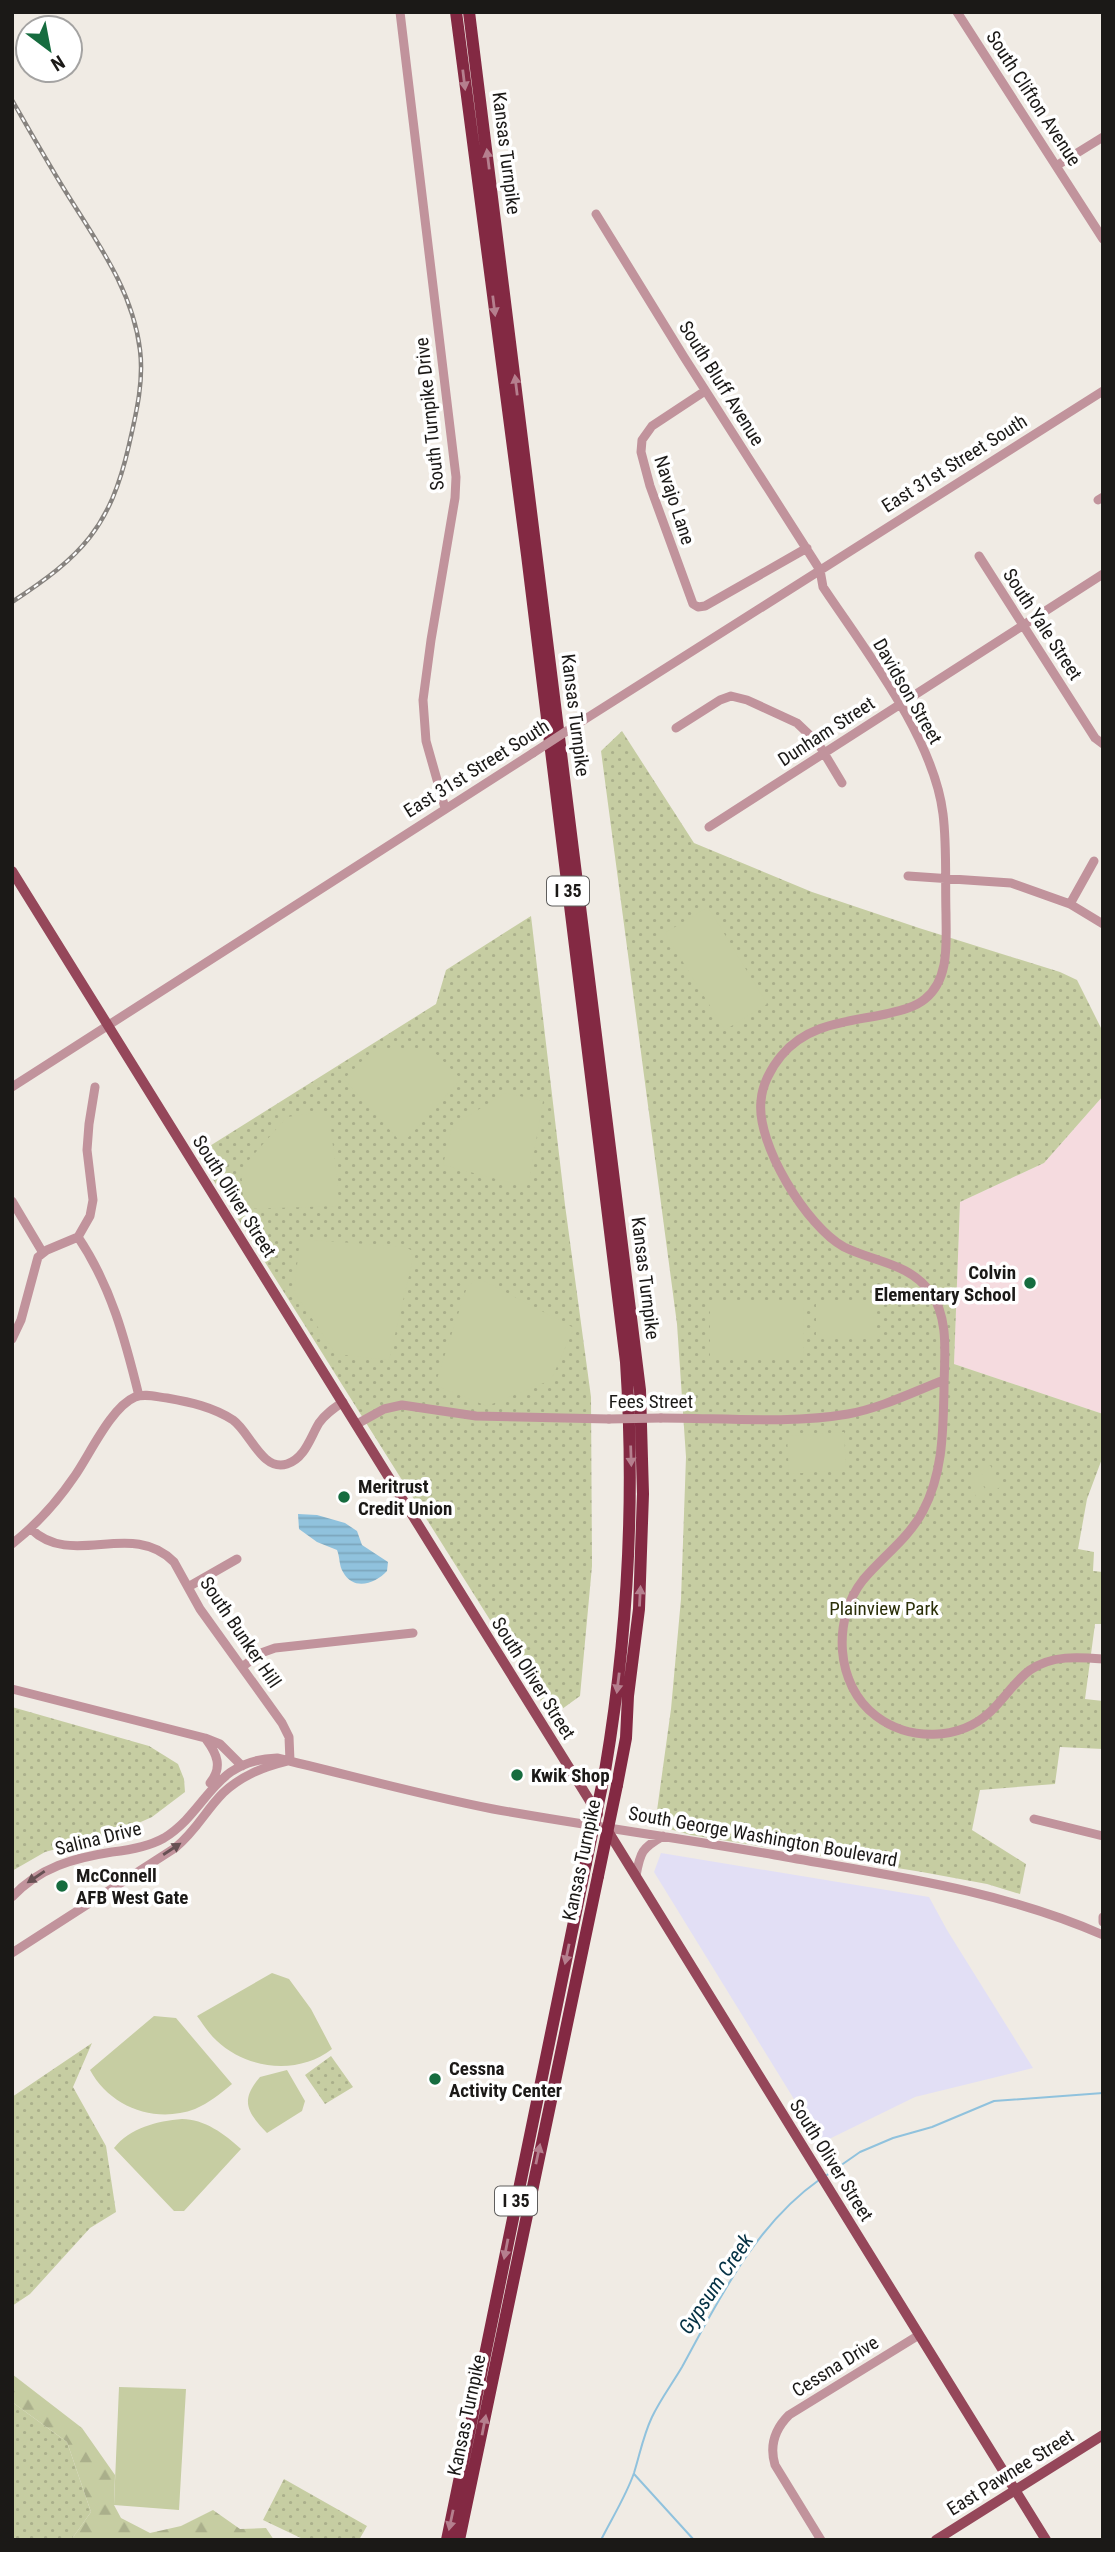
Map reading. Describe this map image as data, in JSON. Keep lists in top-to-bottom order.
{
  "streets": {
    "highway": ["Kansas Turnpike", "I 35"],
    "main road": ["South Oliver Street", "East Pawnee Street"],
    "street": [
      "South Clifton Avenue",
      "South Bluff Avenue",
      "South Turnpike Drive",
      "East 31st Street South",
      "Navajo Lane",
      "South Yale Street",
      "Davidson Street",
      "Dunham Street",
      "Fees Street",
      "South Bunker Hill",
      "South George Washington Boulevard",
      "Salina Drive",
      "Cessna Drive"
    ]
  },
  "crossings": [
    ["South Bluff Avenue", "East 31st Street South"],
    ["South Bluff Avenue", "Navajo Lane"],
    ["South Bluff Avenue", "Davidson Street"],
    ["South Turnpike Drive", "East 31st Street South"],
    ["East 31st Street South", "Davidson Street"],
    ["East 31st Street South", "South Oliver Street"],
    ["South Yale Street", "Dunham Street"],
    ["Davidson Street", "Dunham Street"],
    ["Davidson Street", "Fees Street"],
    ["South Oliver Street", "Fees Street"],
    ["South Oliver Street", "South George Washington Boulevard"],
    ["South Oliver Street", "Cessna Drive"],
    ["South Oliver Street", "East Pawnee Street"],
    ["South Bunker Hill", "South George Washington Boulevard"],
    ["South Bunker Hill", "Salina Drive"],
    ["South George Washington Boulevard", "Salina Drive"]
  ],
  "water": ["Gypsum Creek"],
  "parks": ["Plainview Park"],
  "places": [
    "Colvin Elementary School",
    "Meritrust Credit Union",
    "Kwik Shop",
    "McConnell AFB West Gate",
    "Cessna Activity Center"
  ],
  "north": "bottom right"
}
